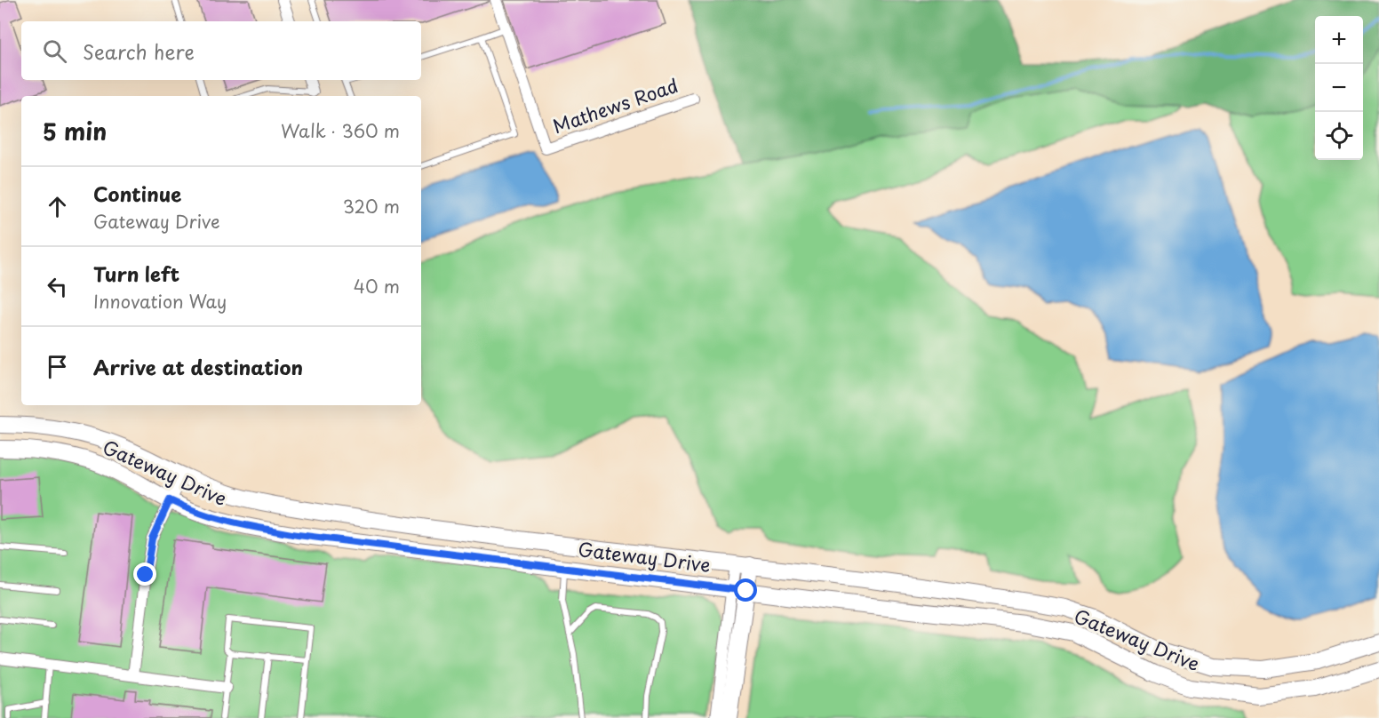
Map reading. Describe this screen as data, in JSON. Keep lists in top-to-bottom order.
{
  "streets": {
    "street": ["Mathews Road", "Gateway Drive"]
  },
  "page": {
    "map_buttons": ["+", "−"],
    "search": "Search here",
    "heading": ["5 min", "Walk · 360 m"],
    "list": [
      ["Continue", "Gateway Drive", "320 m"],
      ["Turn left", "Innovation Way", "40 m"],
      "Arrive at destination"
    ]
  }
}
